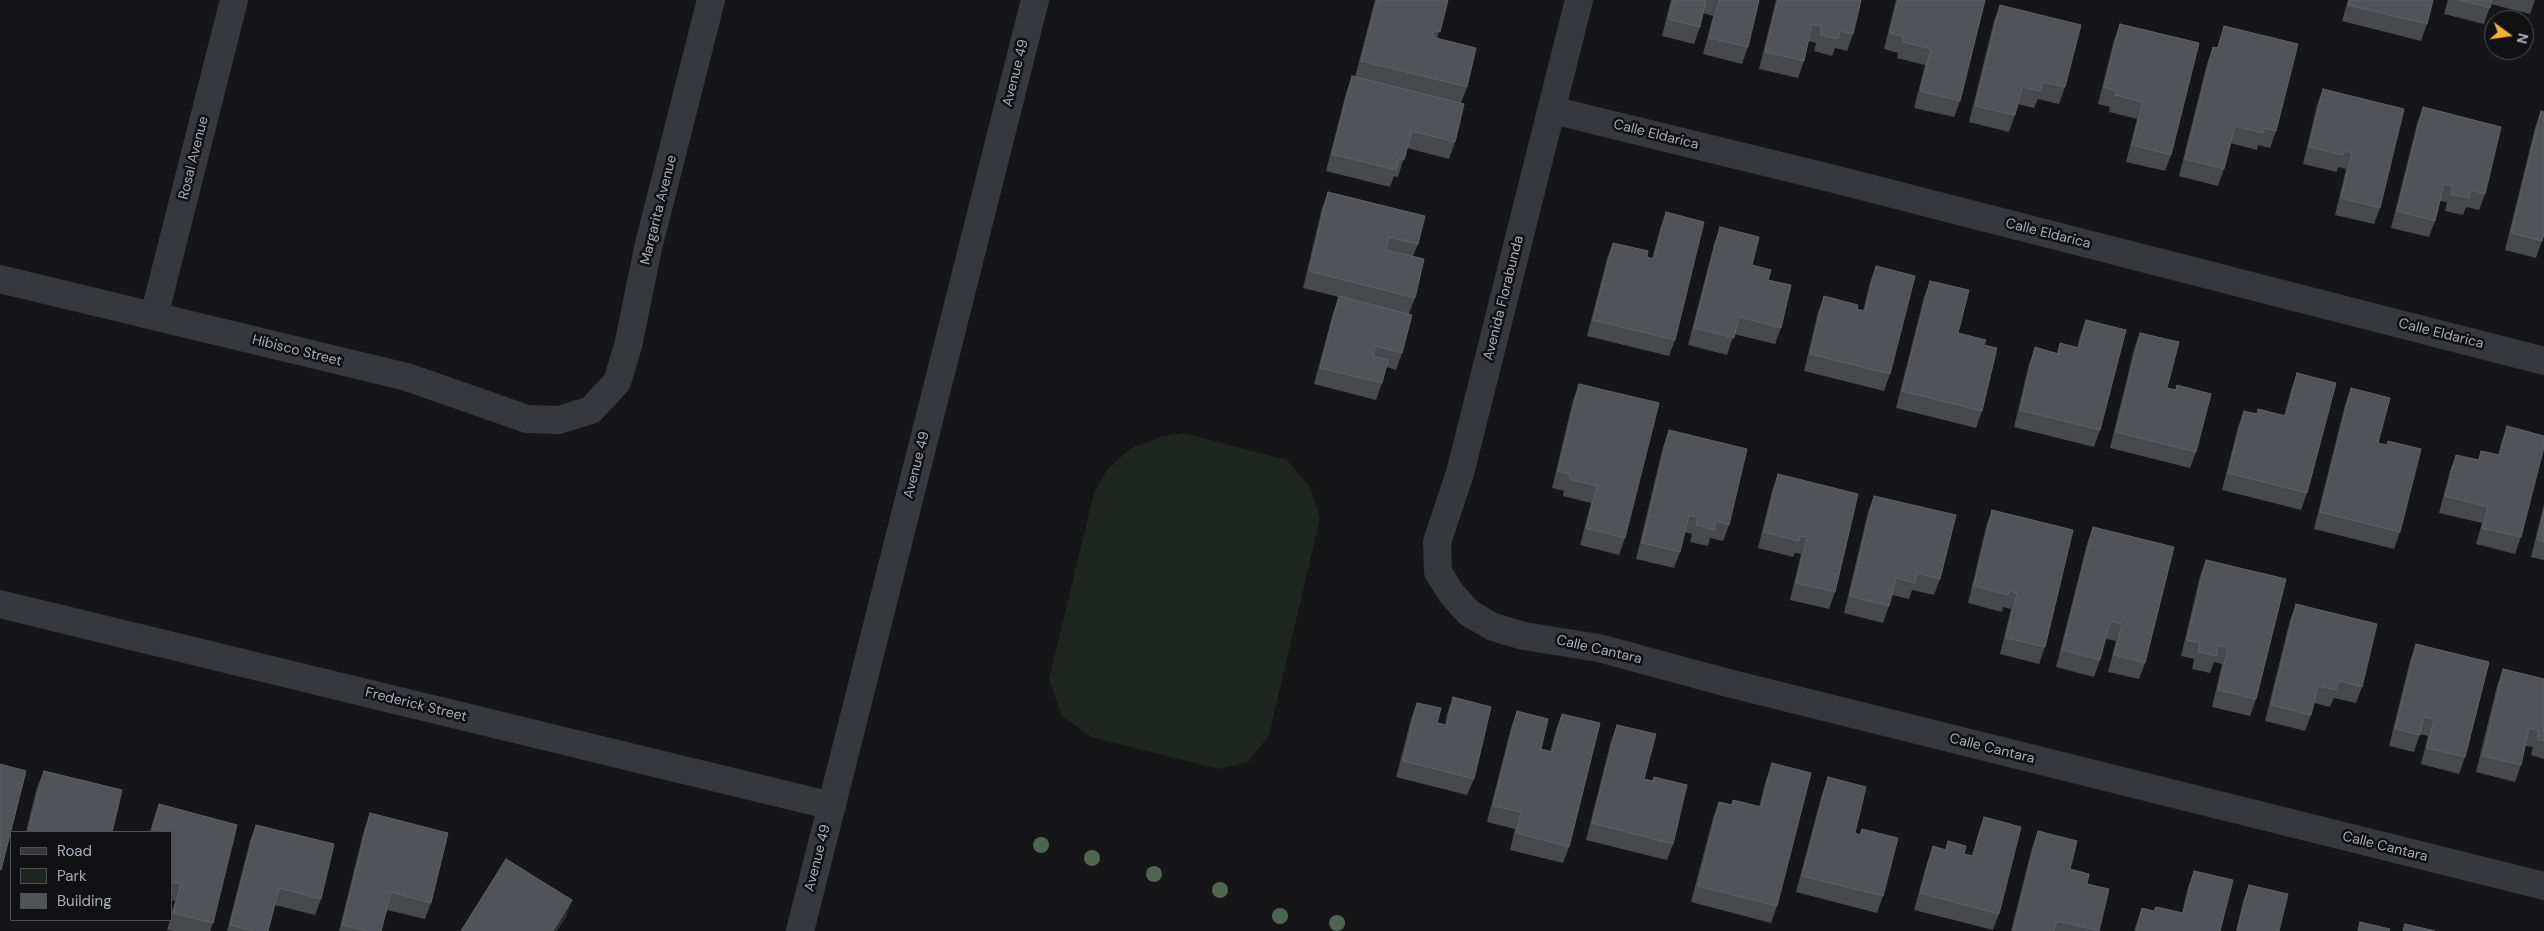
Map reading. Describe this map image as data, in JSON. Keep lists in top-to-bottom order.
{
  "streets": {
    "street": [
      "Avenue 49",
      "Calle Eldarica",
      "Rosal Avenue",
      "Margarita Avenue",
      "Avenida Florabunda",
      "Hibisco Street",
      "Calle Cantara",
      "Frederick Street"
    ]
  },
  "crossings": [
    ["Avenue 49", "Frederick Street"],
    ["Calle Eldarica", "Avenida Florabunda"],
    ["Rosal Avenue", "Hibisco Street"],
    ["Margarita Avenue", "Hibisco Street"],
    ["Avenida Florabunda", "Calle Cantara"]
  ],
  "legend": ["Road", "Park", "Building"],
  "north": "right"
}
